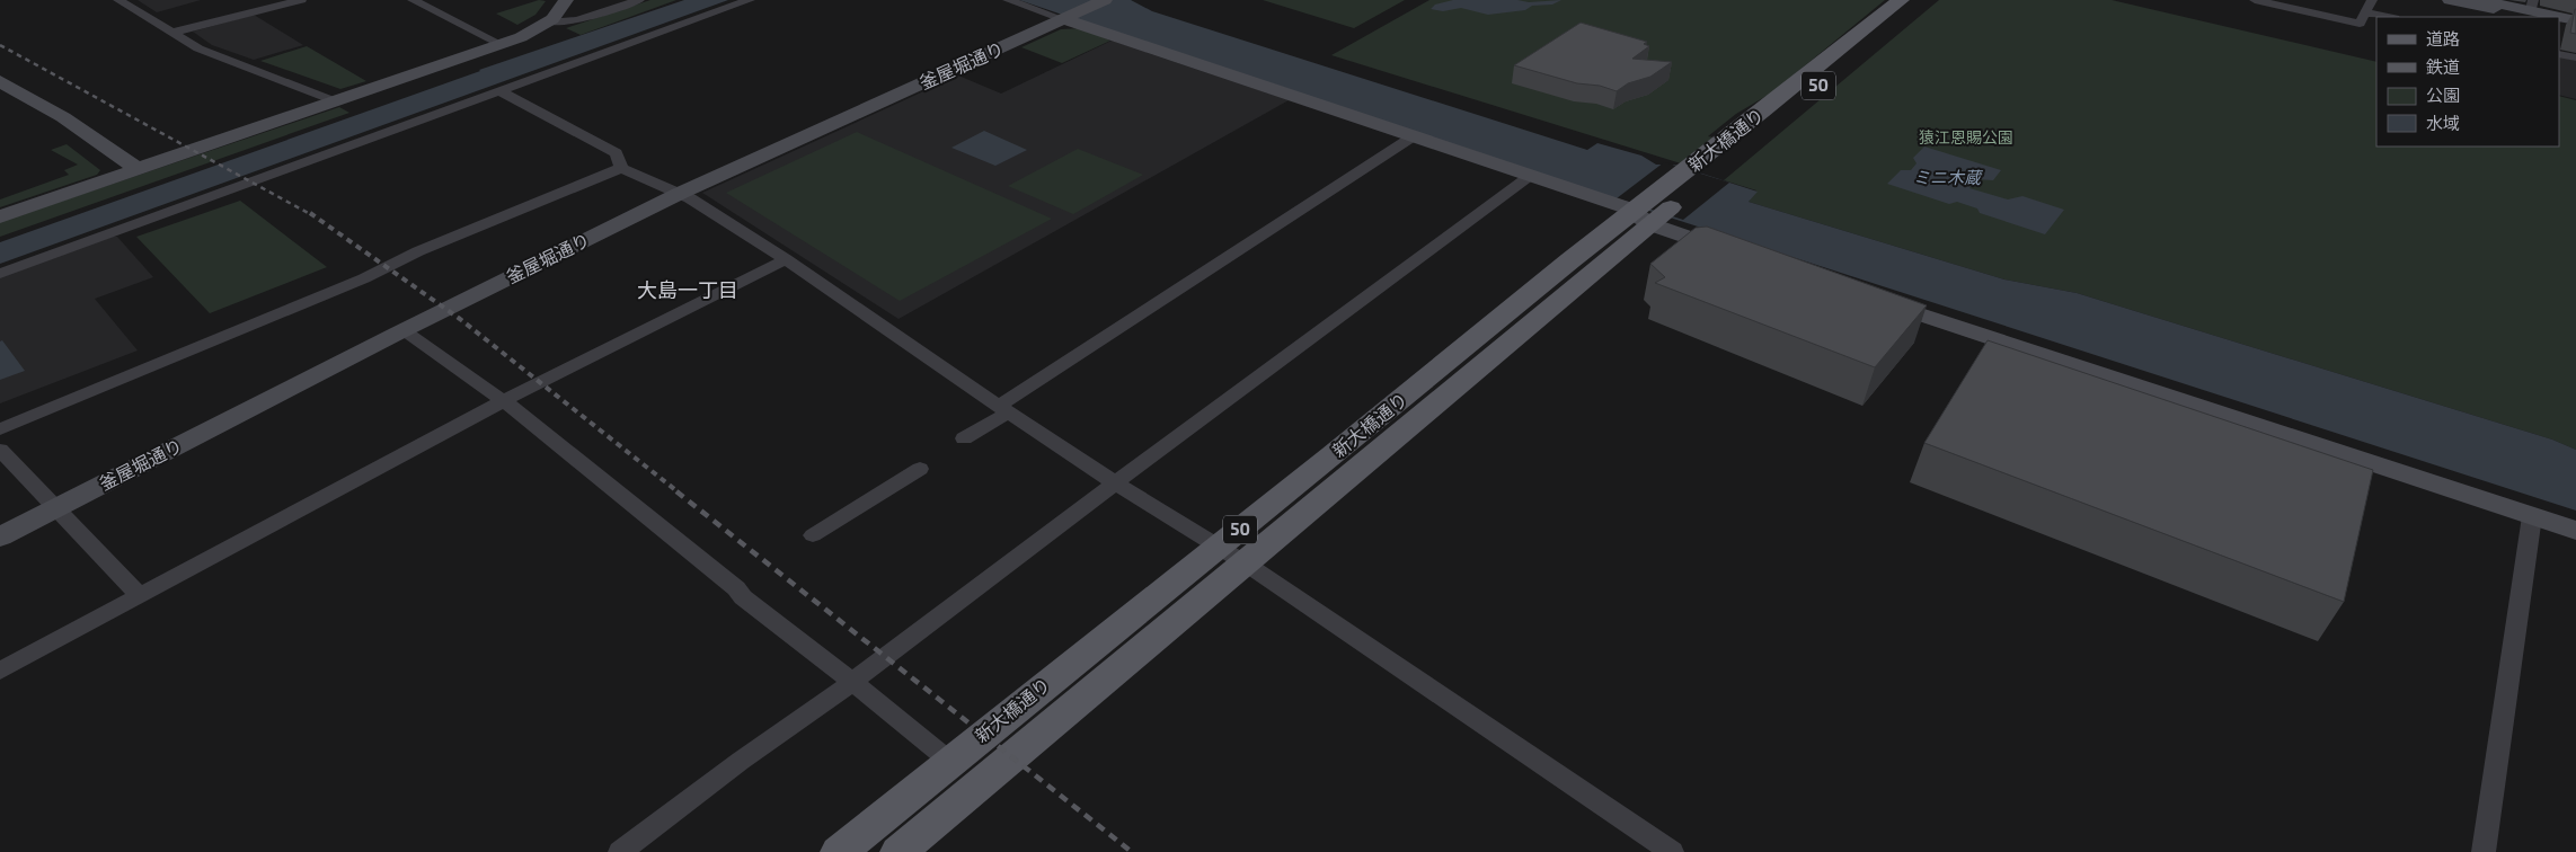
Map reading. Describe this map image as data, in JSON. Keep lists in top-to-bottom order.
{
  "streets": {
    "main road": ["50", "新大橋通り"],
    "street": ["釜屋堀通り"]
  },
  "districts": ["大島一丁目"],
  "water": ["ミニ木蔵"],
  "parks": ["猿江恩賜公園"],
  "legend": [
    "道路",
    "鉄道",
    "公園",
    "水域"
  ]
}
